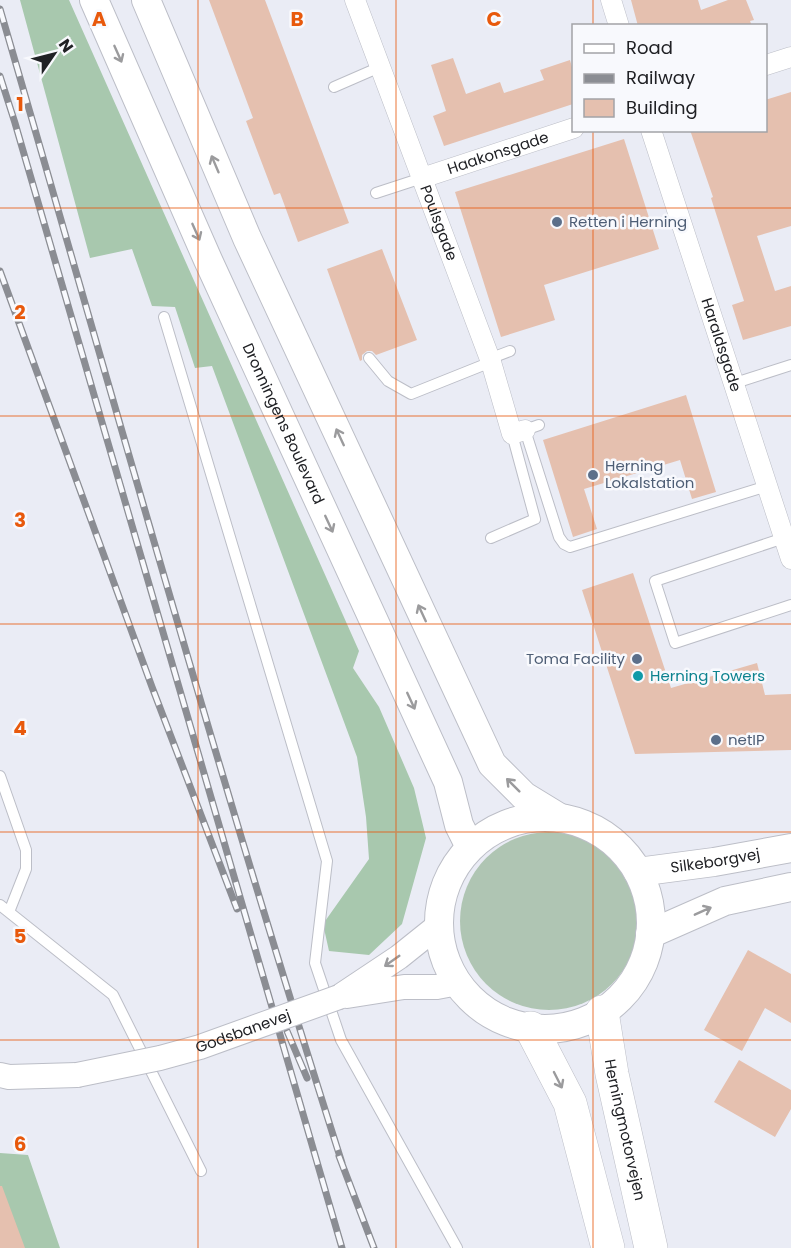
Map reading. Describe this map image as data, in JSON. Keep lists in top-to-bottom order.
{
  "streets": {
    "highway": ["Herningmotorvejen"],
    "main road": ["Dronningens Boulevard", "Silkeborgvej"],
    "street": [
      "Haakonsgade",
      "Poulsgade",
      "Haraldsgade",
      "Godsbanevej"
    ]
  },
  "crossings": [
    ["Haakonsgade", "Poulsgade"],
    ["Dronningens Boulevard", "Silkeborgvej"],
    ["Dronningens Boulevard", "Godsbanevej"],
    ["Dronningens Boulevard", "Herningmotorvejen"],
    ["Silkeborgvej", "Godsbanevej"],
    ["Silkeborgvej", "Herningmotorvejen"],
    ["Godsbanevej", "Herningmotorvejen"]
  ],
  "places": [
    "Retten i Herning",
    "Herning Lokalstation",
    "Toma Facility",
    "Herning Towers",
    "netIP"
  ],
  "legend": ["Road", "Railway", "Building"],
  "north": "top right",
  "grid": {
    "columns": ["A", "B", "C"],
    "rows": [
      "1",
      "2",
      "3",
      "4",
      "5",
      "6"
    ]
  }
}
